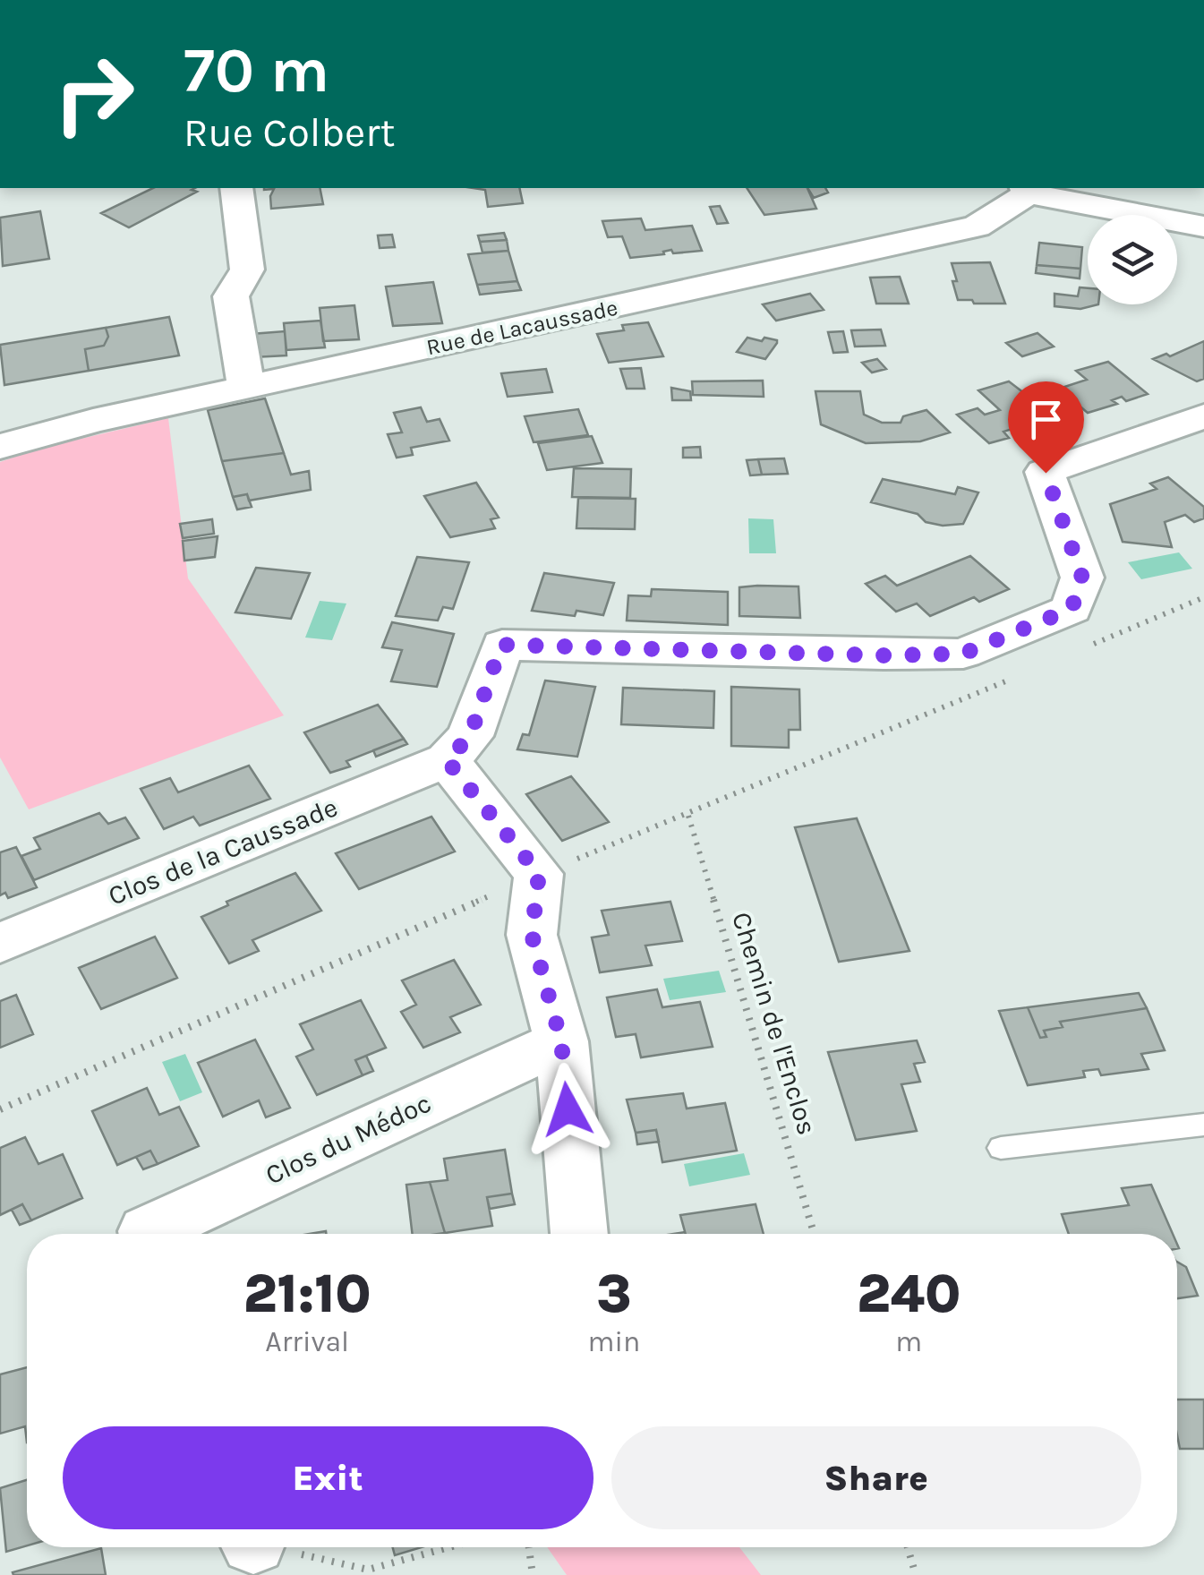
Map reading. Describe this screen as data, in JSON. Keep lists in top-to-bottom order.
{
  "streets": {
    "street": ["Rue de Lacaussade", "Clos de la Caussade", "Clos du Médoc"],
    "path": ["Chemin de l'Enclos"]
  },
  "page": {
    "turn": ["70 m", "Rue Colbert"],
    "eta": [
      "21:10",
      "Arrival",
      "3",
      "min",
      "240",
      "m"
    ],
    "buttons": ["Exit", "Share"]
  }
}
